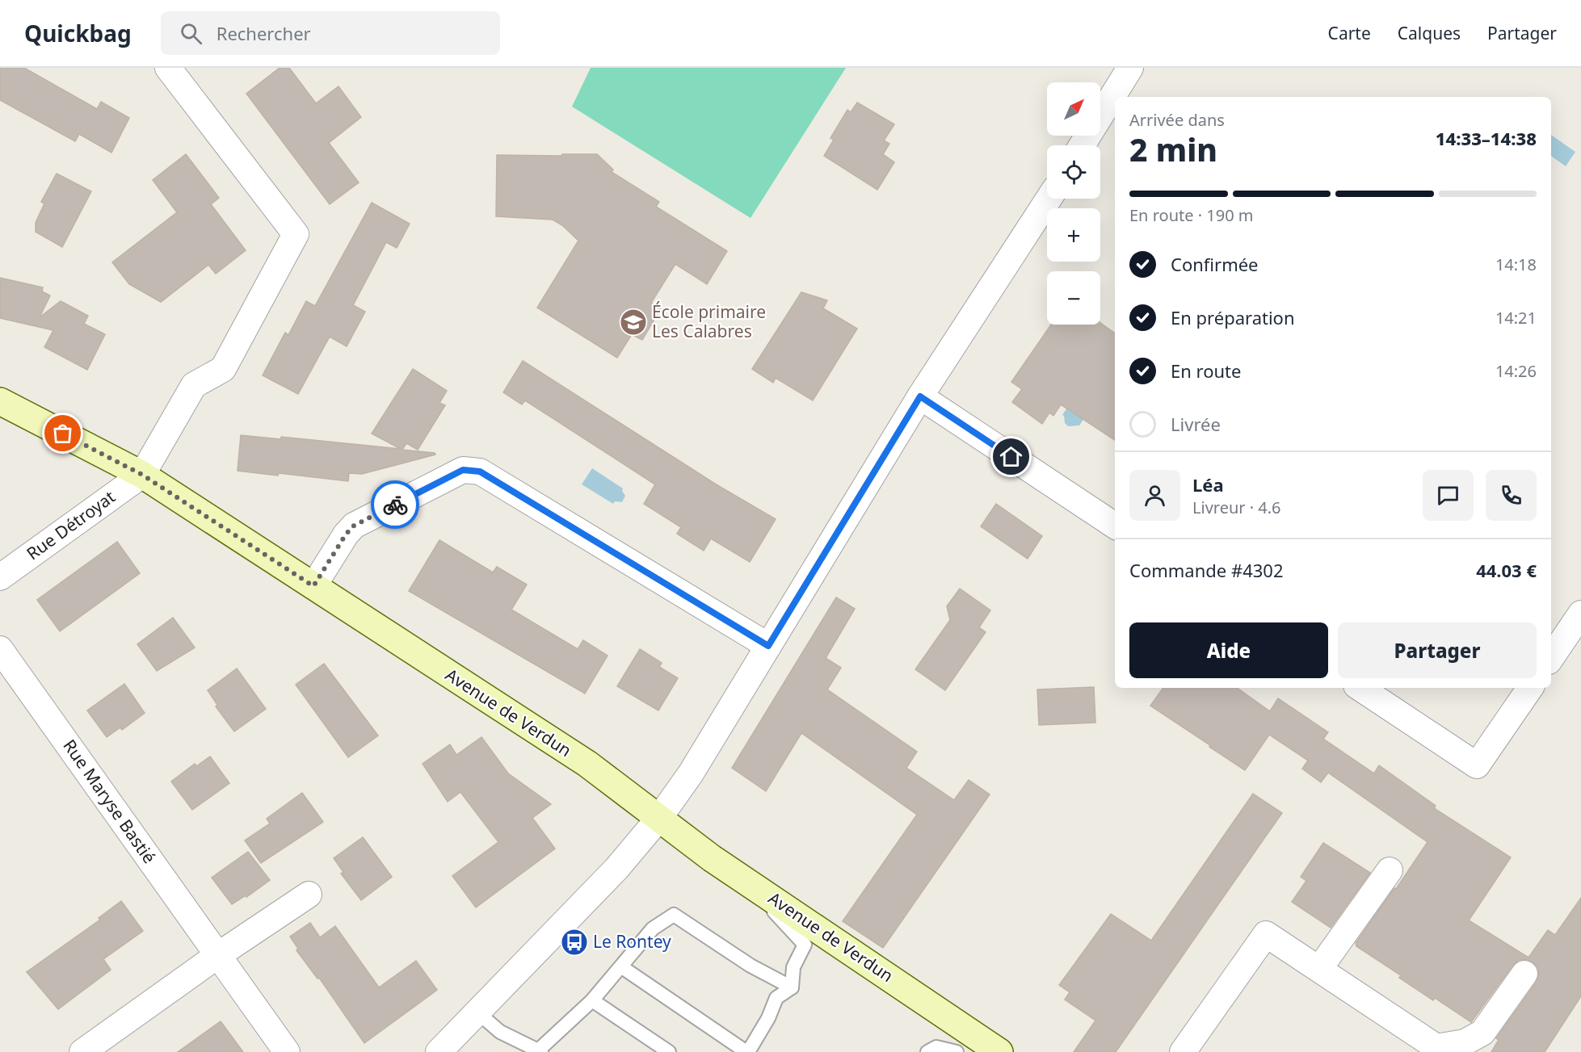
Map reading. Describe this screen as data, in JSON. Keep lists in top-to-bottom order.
{
  "streets": {
    "main road": ["Avenue de Verdun"],
    "street": ["Rue Détroyat", "Rue Maryse Bastié"]
  },
  "crossings": [
    ["Rue Détroyat", "Avenue de Verdun"]
  ],
  "places": {
    "school or university": ["École primaire Les Calabres"],
    "bus stop": ["Le Rontey"]
  },
  "north": "top right",
  "page": {
    "header": "Quickbag",
    "search": "Rechercher",
    "nav": ["Carte", "Calques", "Partager"],
    "map_buttons": ["+", "−"],
    "heading": ["2 min", "Arrivée dans", "14:33–14:38"],
    "panel": [
      "Léa",
      "Livreur · 4.6",
      "Commande #4302",
      "44.03 €"
    ],
    "bar": "En route · 190 m",
    "list": [
      ["Confirmée", "14:18"],
      ["En préparation", "14:21"],
      ["En route", "14:26"],
      "Livrée"
    ],
    "buttons": ["Aide", "Partager"]
  }
}
